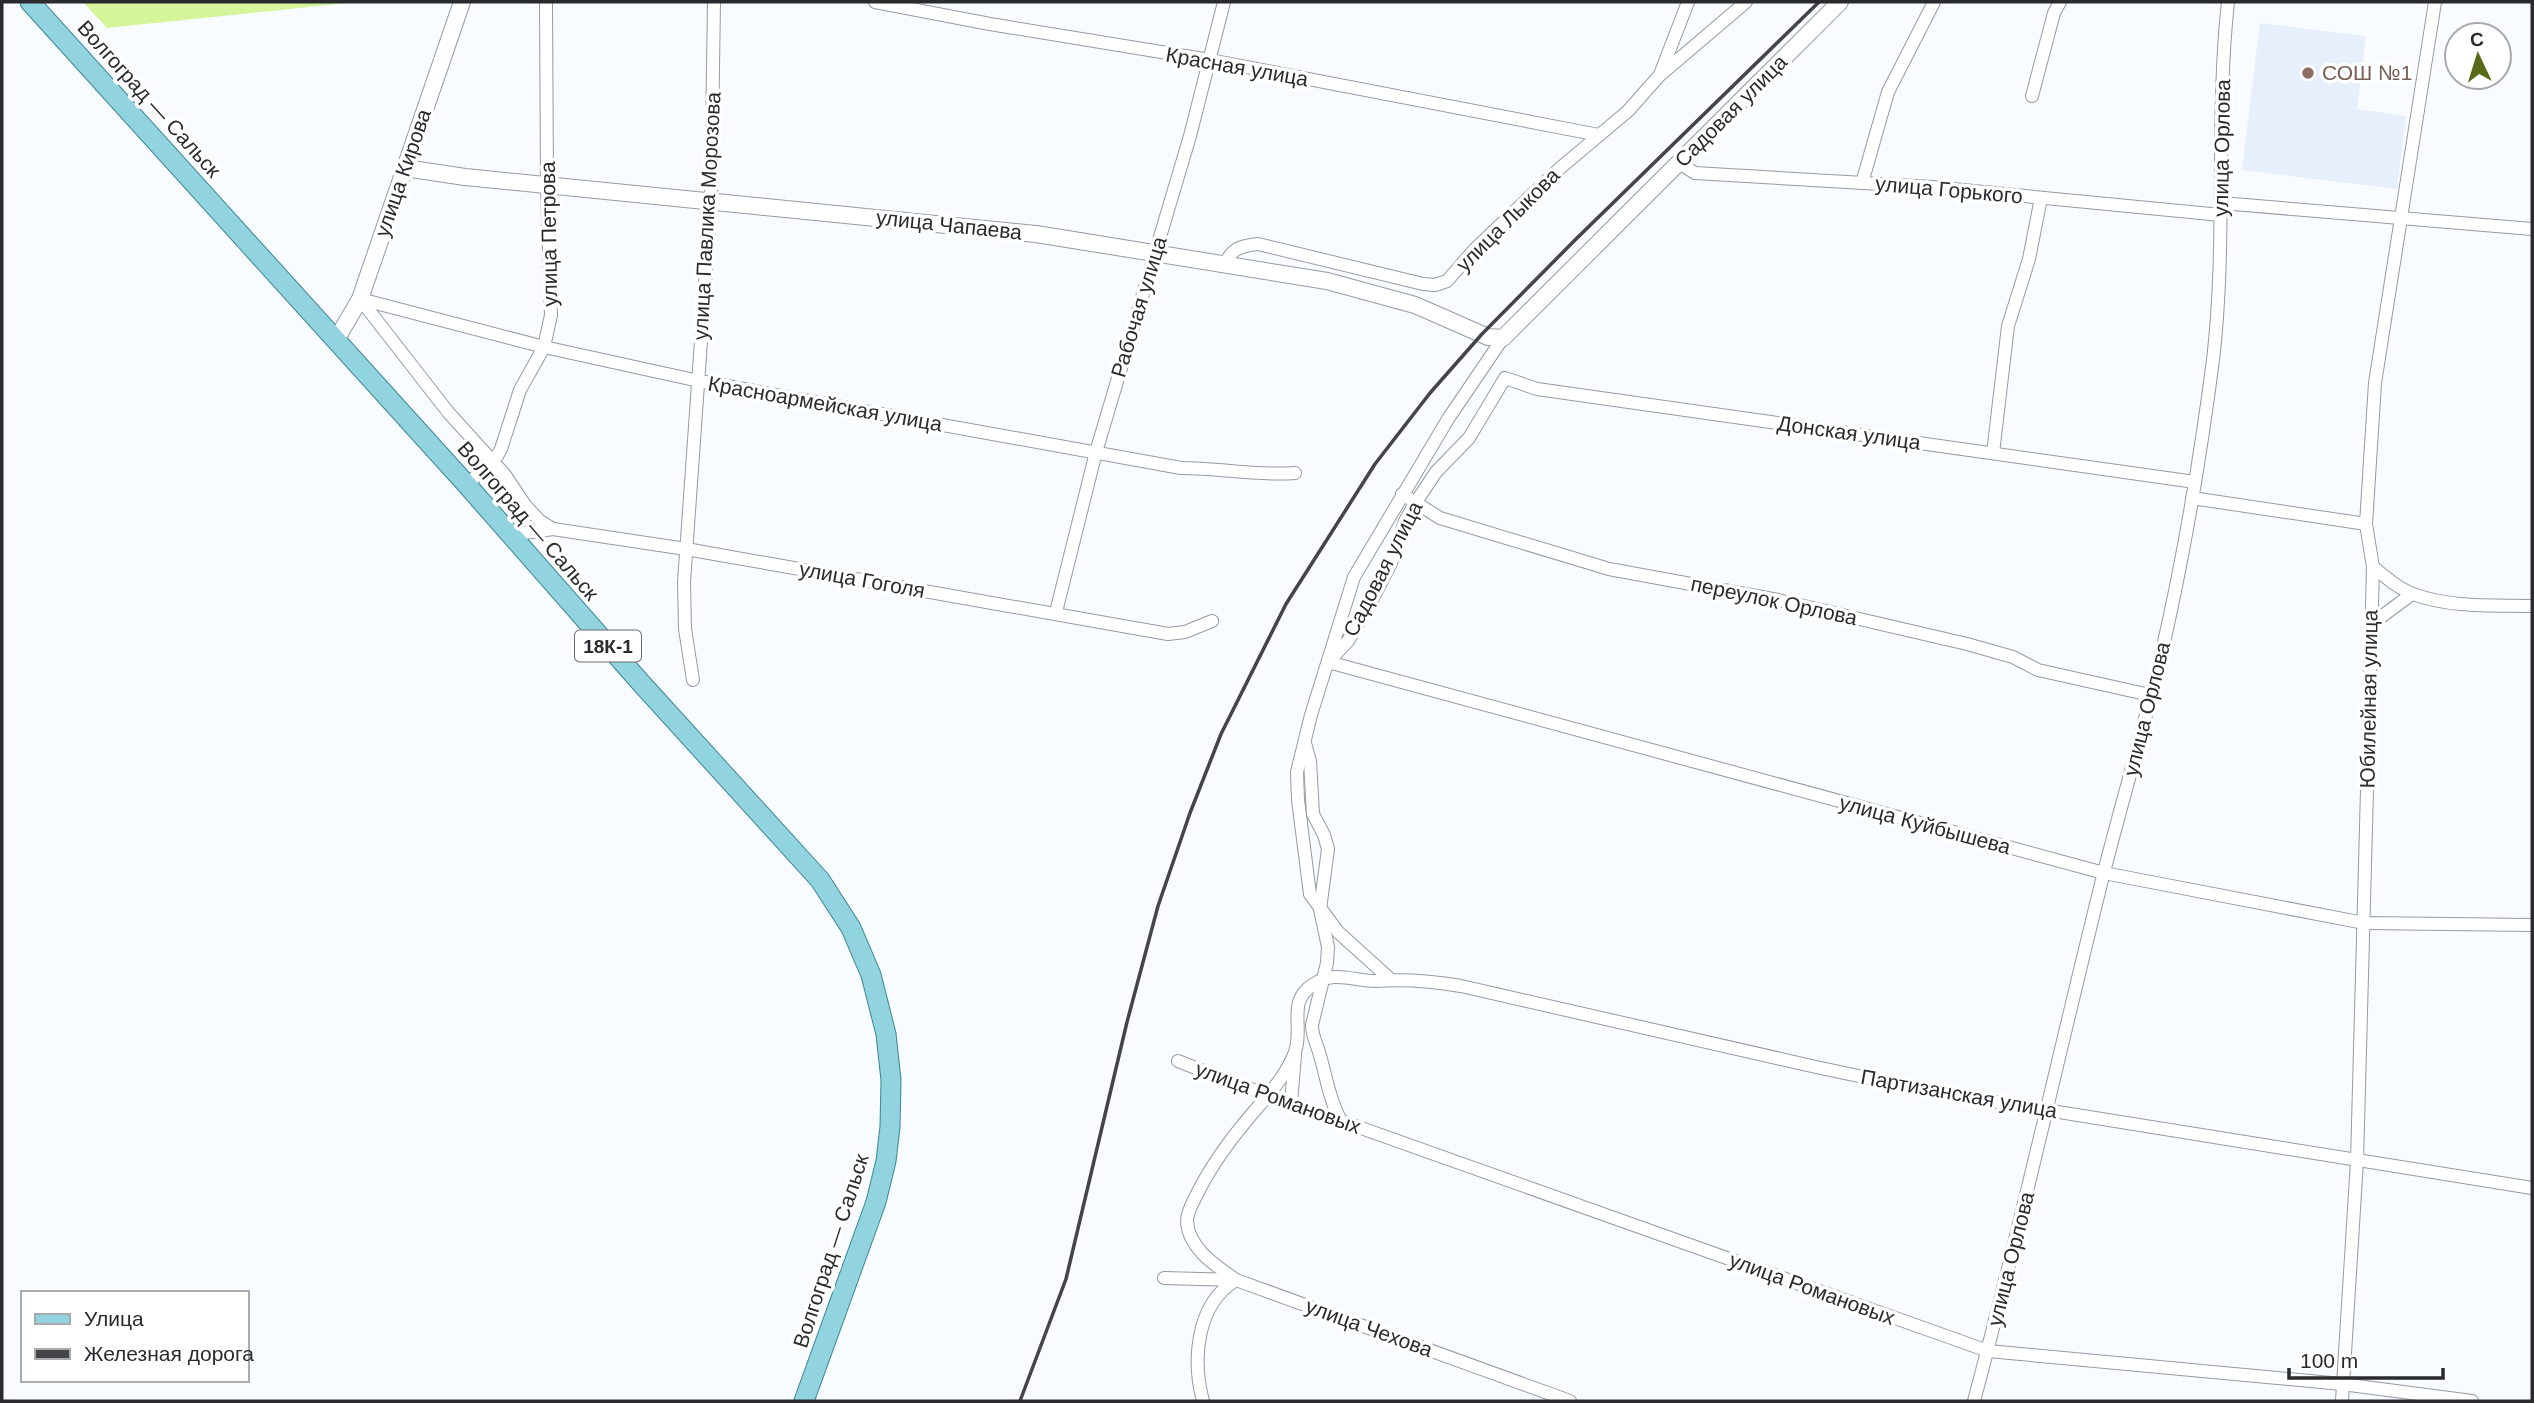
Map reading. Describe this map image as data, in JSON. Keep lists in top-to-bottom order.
{
  "streets": {
    "main road": ["Волгоград — Сальск", "18К-1"],
    "street": [
      "Красная улица",
      "Садовая улица",
      "улица Орлова",
      "улица Кирова",
      "улица Горького",
      "улица Павлика Морозова",
      "улица Лыкова",
      "улица Чапаева",
      "улица Петрова",
      "Рабочая улица",
      "Красноармейская улица",
      "Донская улица",
      "улица Гоголя",
      "переулок Орлова",
      "Юбилейная улица",
      "улица Куйбышева",
      "Партизанская улица",
      "улица Романовых",
      "улица Чехова"
    ]
  },
  "crossings": [
    ["Красная улица", "улица Лыкова"],
    ["Красная улица", "Рабочая улица"],
    ["Волгоград — Сальск", "улица Кирова"],
    ["Волгоград — Сальск", "улица Петрова"],
    ["Волгоград — Сальск", "улица Гоголя"],
    ["Садовая улица", "улица Горького"],
    ["Садовая улица", "улица Чапаева"],
    ["Садовая улица", "Донская улица"],
    ["Садовая улица", "переулок Орлова"],
    ["Садовая улица", "улица Куйбышева"],
    ["улица Орлова", "улица Горького"],
    ["улица Орлова", "Донская улица"],
    ["улица Орлова", "переулок Орлова"],
    ["улица Орлова", "улица Куйбышева"],
    ["улица Орлова", "Партизанская улица"],
    ["улица Орлова", "улица Романовых"],
    ["улица Кирова", "улица Чапаева"],
    ["улица Кирова", "Красноармейская улица"],
    ["улица Горького", "Юбилейная улица"],
    ["улица Павлика Морозова", "улица Чапаева"],
    ["улица Павлика Морозова", "Красноармейская улица"],
    ["улица Павлика Морозова", "улица Гоголя"],
    ["улица Лыкова", "улица Чапаева"],
    ["улица Чапаева", "улица Петрова"],
    ["улица Чапаева", "Рабочая улица"],
    ["улица Петрова", "Красноармейская улица"],
    ["Рабочая улица", "Красноармейская улица"],
    ["Рабочая улица", "улица Гоголя"],
    ["Юбилейная улица", "улица Куйбышева"],
    ["Юбилейная улица", "Партизанская улица"],
    ["Юбилейная улица", "улица Романовых"]
  ],
  "places": ["СОШ №1"],
  "legend": ["Улица", "Железная дорога"],
  "scale_bar": "100 m",
  "north": "top"
}
